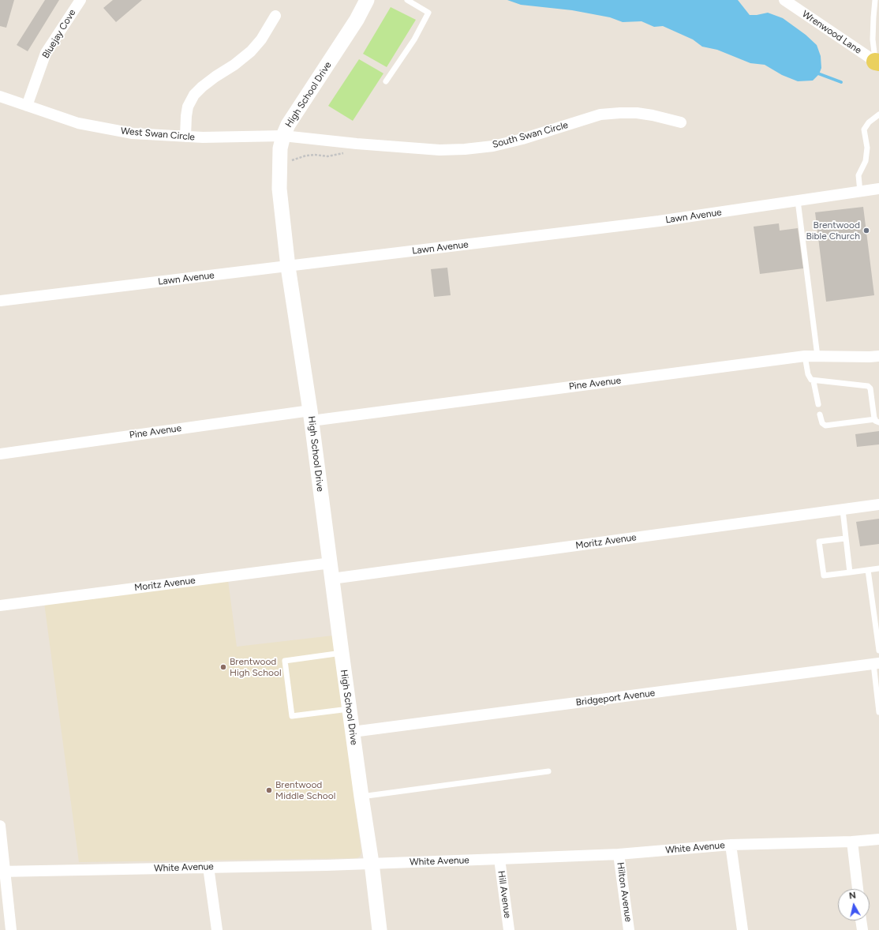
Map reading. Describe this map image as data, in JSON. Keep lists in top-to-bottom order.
{
  "streets": {
    "street": [
      "Wrenwood Lane",
      "Bluejay Cove",
      "High School Drive",
      "West Swan Circle",
      "South Swan Circle",
      "Lawn Avenue",
      "Pine Avenue",
      "Moritz Avenue",
      "Bridgeport Avenue",
      "White Avenue",
      "Hilton Avenue",
      "Hill Avenue"
    ]
  },
  "crossings": [
    ["Bluejay Cove", "West Swan Circle"],
    ["High School Drive", "West Swan Circle"],
    ["High School Drive", "South Swan Circle"],
    ["High School Drive", "Lawn Avenue"],
    ["High School Drive", "Pine Avenue"],
    ["High School Drive", "Moritz Avenue"],
    ["High School Drive", "Bridgeport Avenue"],
    ["High School Drive", "White Avenue"],
    ["West Swan Circle", "South Swan Circle"],
    ["White Avenue", "Hilton Avenue"],
    ["White Avenue", "Hill Avenue"]
  ],
  "places": ["Brentwood Bible Church", "Brentwood High School", "Brentwood Middle School"],
  "north": "top"
}
